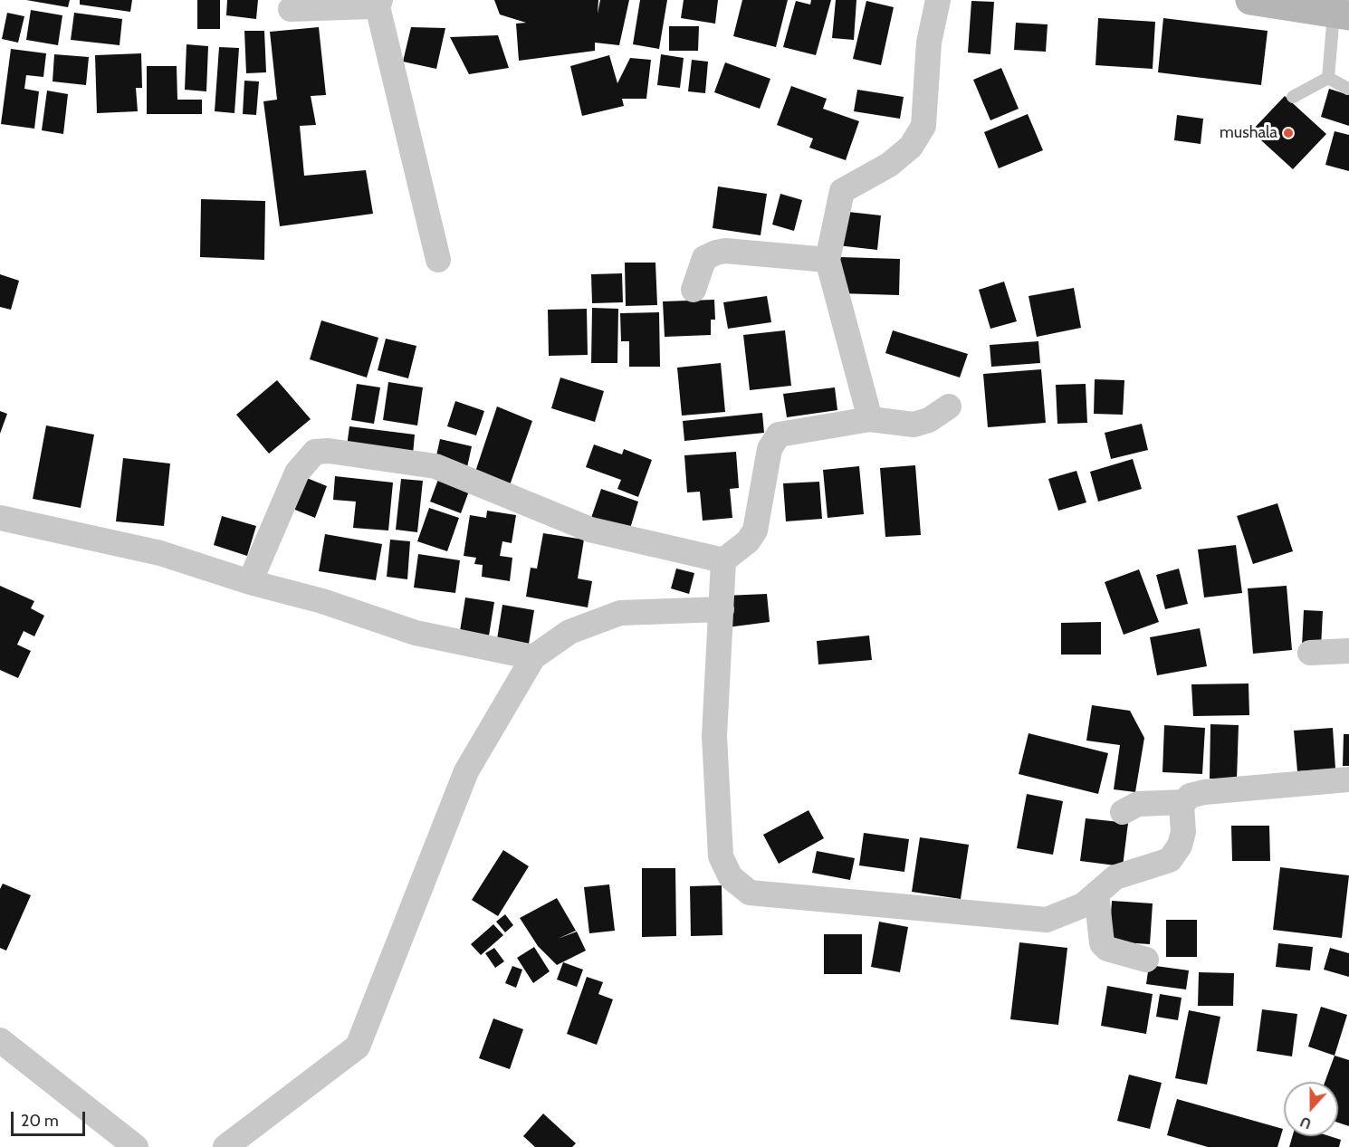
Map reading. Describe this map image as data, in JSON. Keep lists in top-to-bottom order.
{
  "places": ["mushala"],
  "scale_bar": "20 m",
  "north": "bottom"
}
